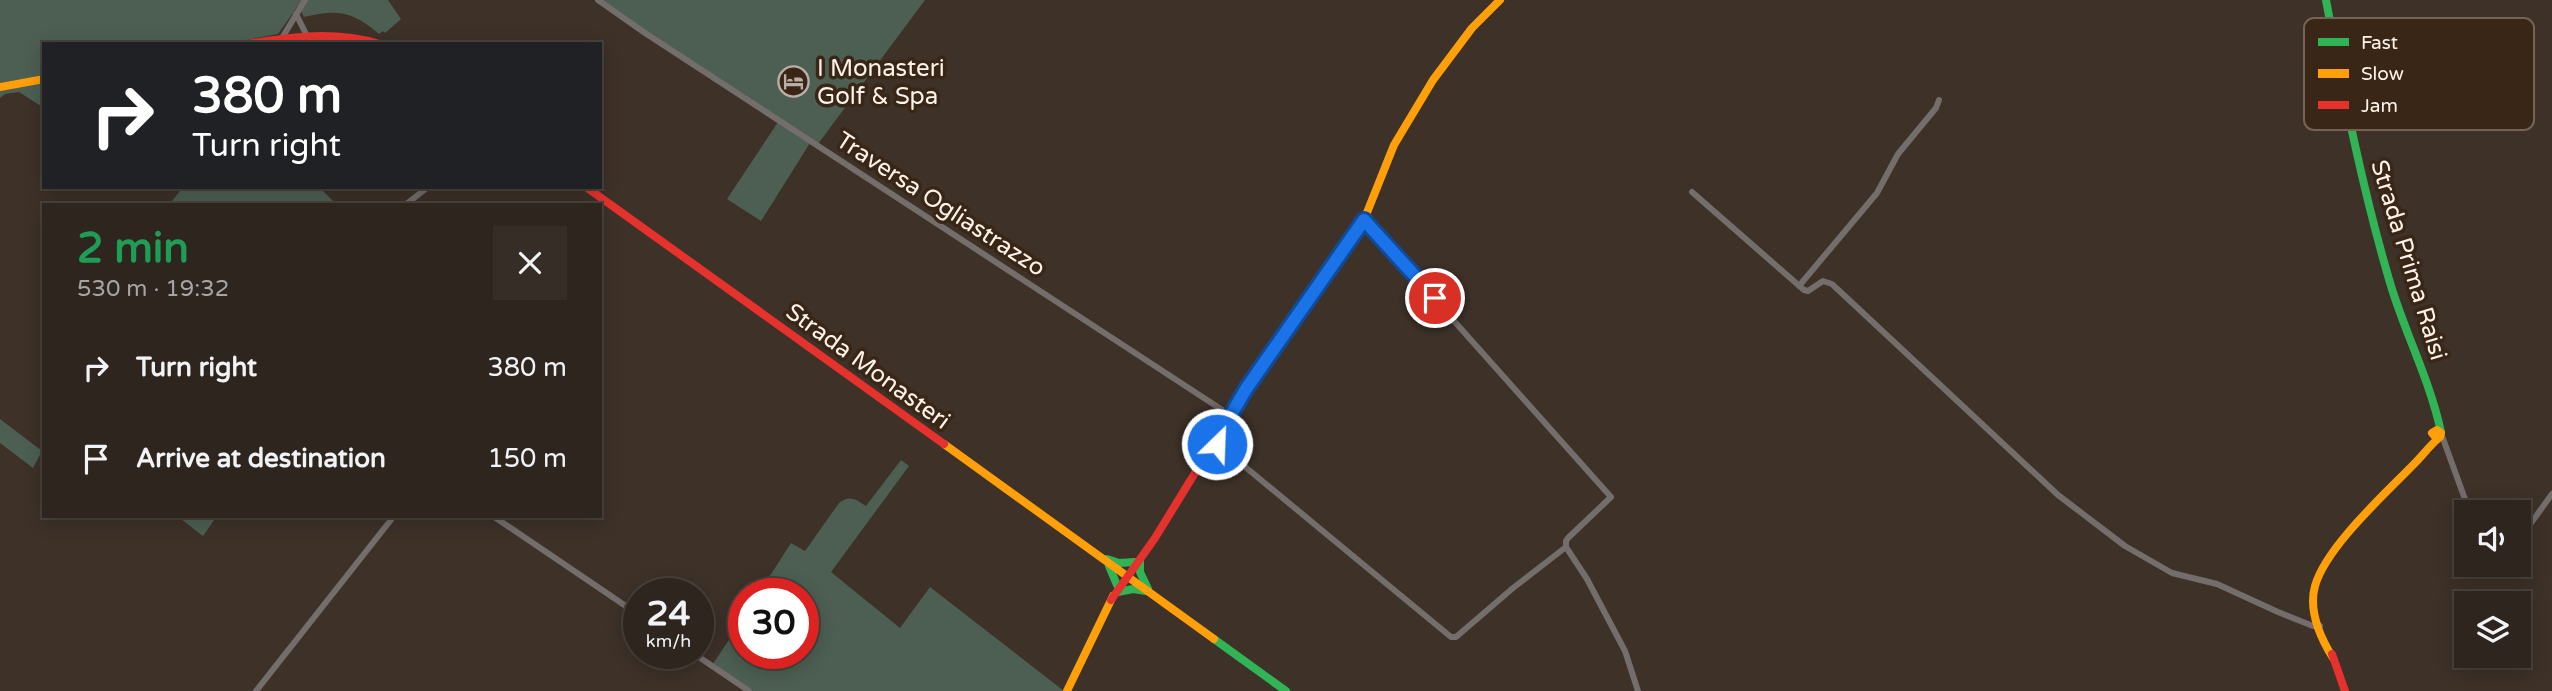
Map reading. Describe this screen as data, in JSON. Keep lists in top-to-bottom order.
{
  "streets": {
    "main road": ["Strada Prima Raisi", "Strada Monasteri"],
    "street": ["Traversa Ogliastrazzo"]
  },
  "places": {
    "hotel": ["I Monasteri Golf & Spa"]
  },
  "legend": ["Fast", "Slow", "Jam"],
  "page": {
    "turn": ["380 m", "Turn right"],
    "heading": ["2 min", "530 m · 19:32"],
    "list": [
      {
        "name": "Turn right",
        "value": "380 m"
      },
      {
        "name": "Arrive at destination",
        "value": "150 m"
      }
    ],
    "speed": "24 km/h",
    "limit": "30"
  }
}
